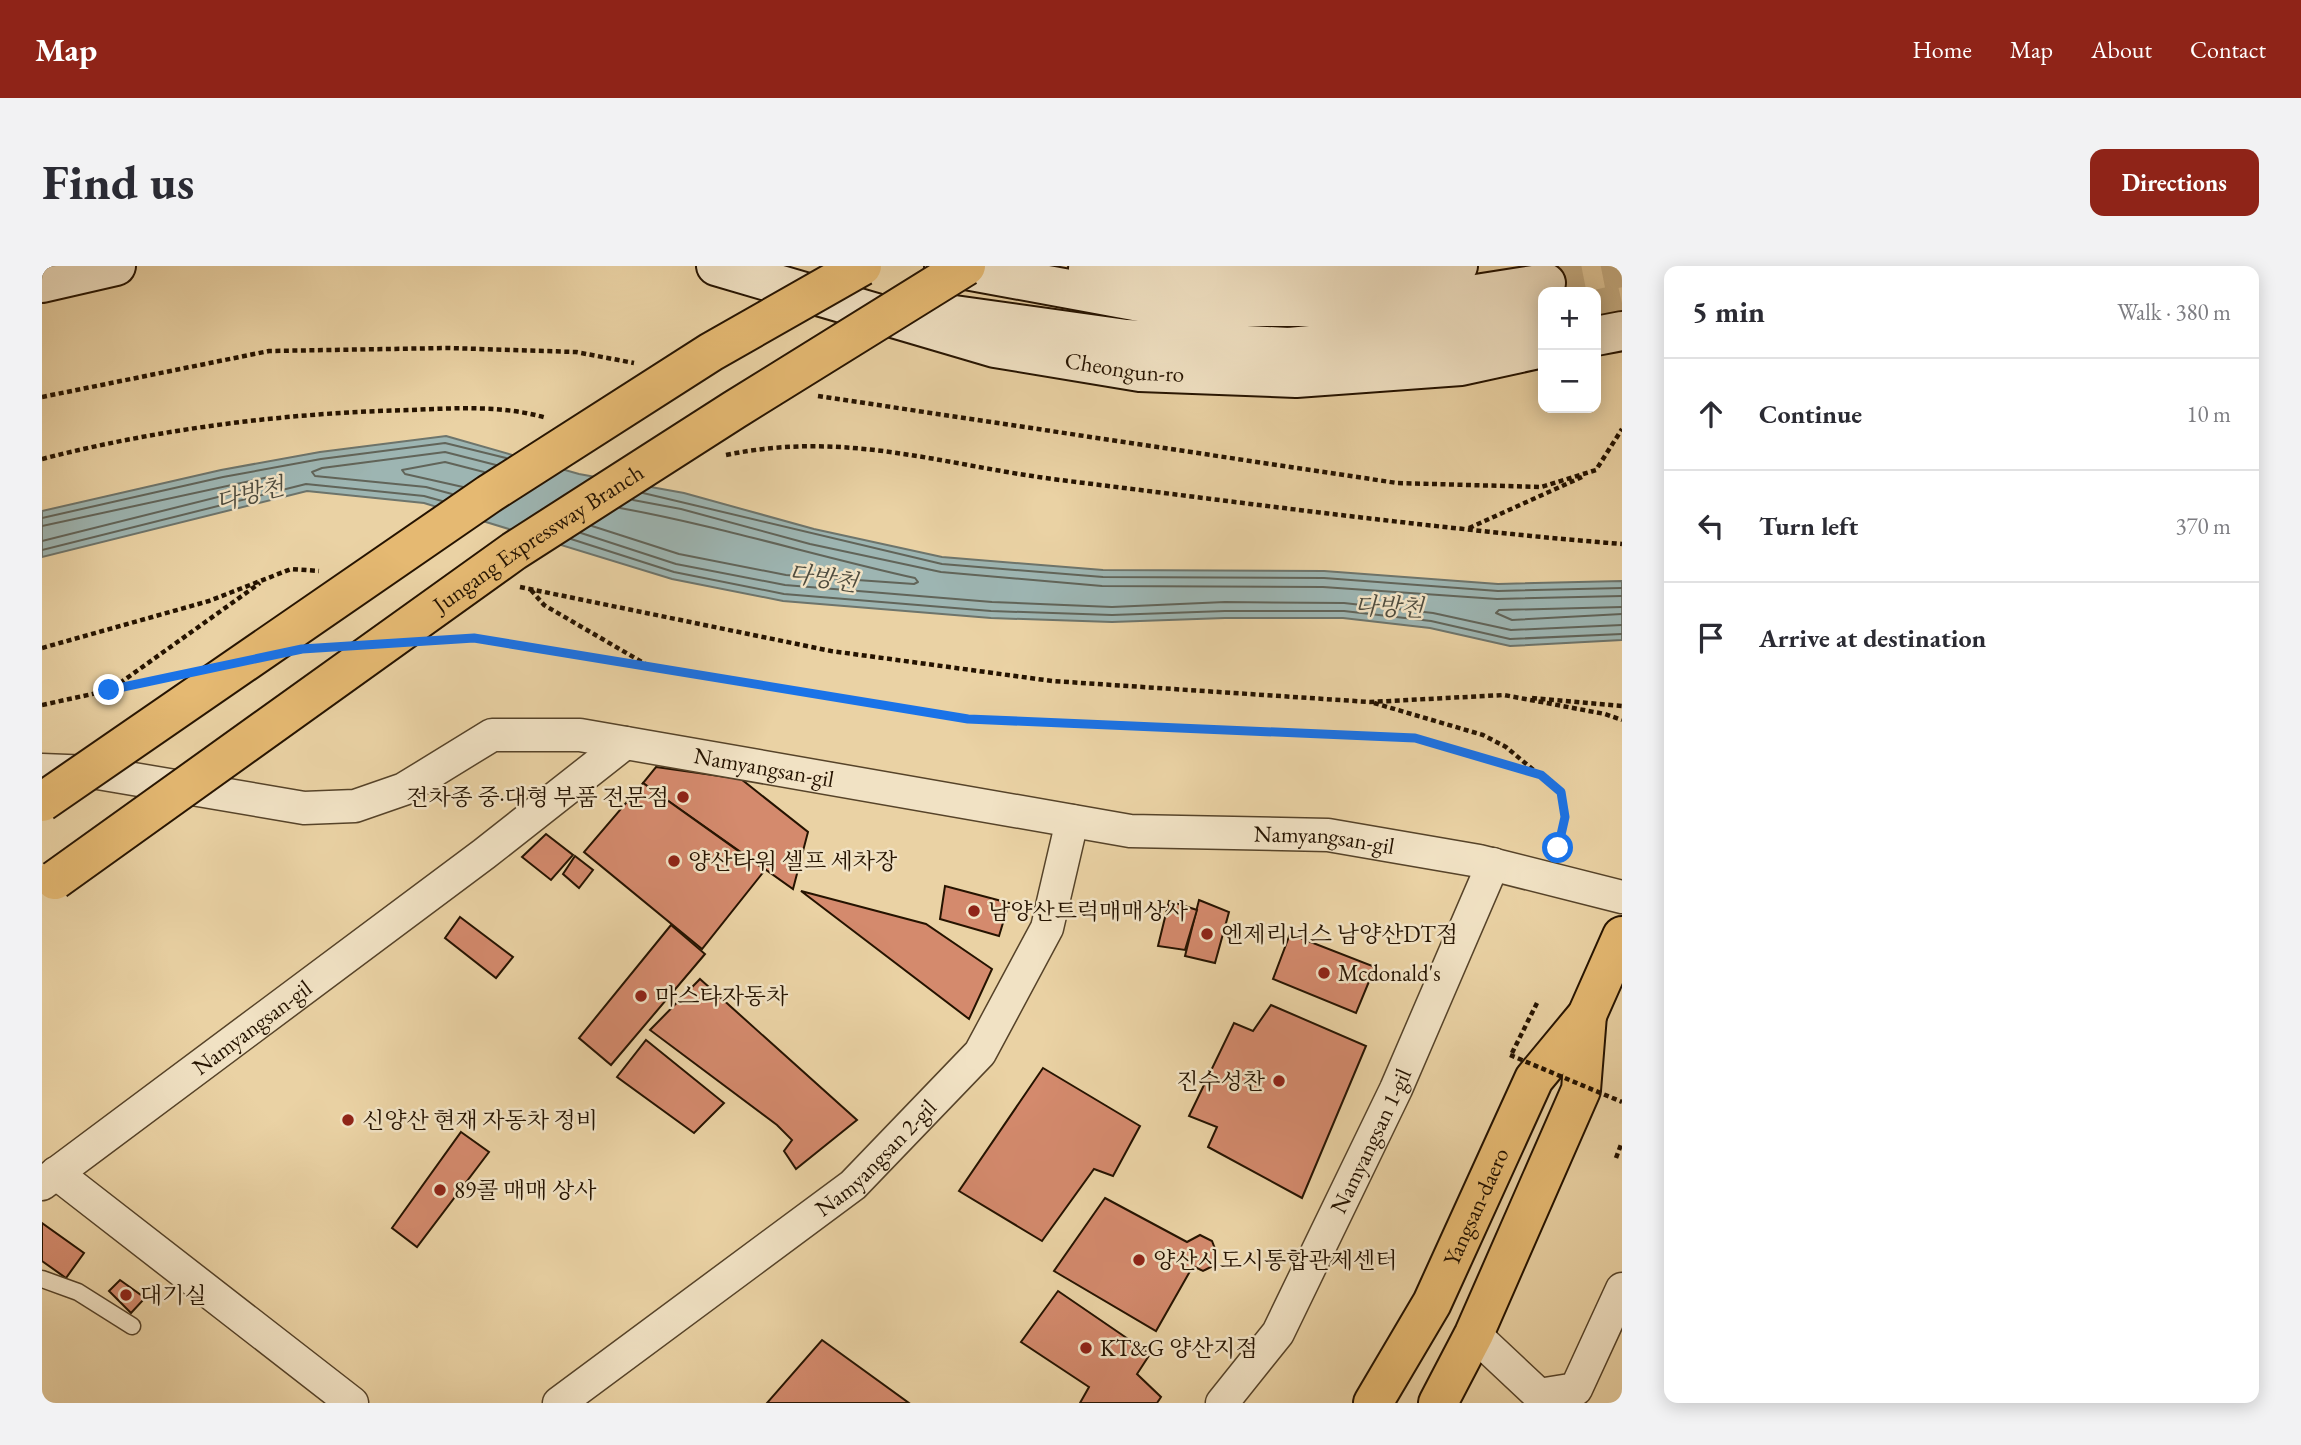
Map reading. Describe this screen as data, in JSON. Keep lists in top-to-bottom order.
{
  "streets": {
    "main road": ["Cheongun-ro", "Jungang Expressway Branch", "Yangsan-daero"],
    "street": ["Namyangsan-gil", "Namyangsan 1-gil", "Namyangsan 2-gil"]
  },
  "crossings": [
    ["Namyangsan-gil", "Namyangsan 1-gil"],
    ["Namyangsan-gil", "Namyangsan 2-gil"]
  ],
  "water": ["다방천"],
  "places": [
    "전차종 중·대형 부품 전문점",
    "양산타워 셀프 세차장",
    "남양산트럭매매상사",
    "엔제리너스 남양산DT점",
    "Mcdonald's",
    "마스타자동차",
    "진수성찬",
    "신양산 현재 자동차 정비",
    "89콜 매매 상사",
    "양산시도시통합관제센터",
    "대기실",
    "KT&G 양산지점"
  ],
  "page": {
    "header": "Map",
    "nav": [
      "Home",
      "Map",
      "About",
      "Contact"
    ],
    "buttons": "Directions",
    "title": "Find us",
    "heading": ["5 min", "Walk · 380 m"],
    "map_buttons": ["+", "−"],
    "list": [
      ["Continue", "10 m"],
      ["Turn left", "370 m"],
      "Arrive at destination"
    ]
  }
}
